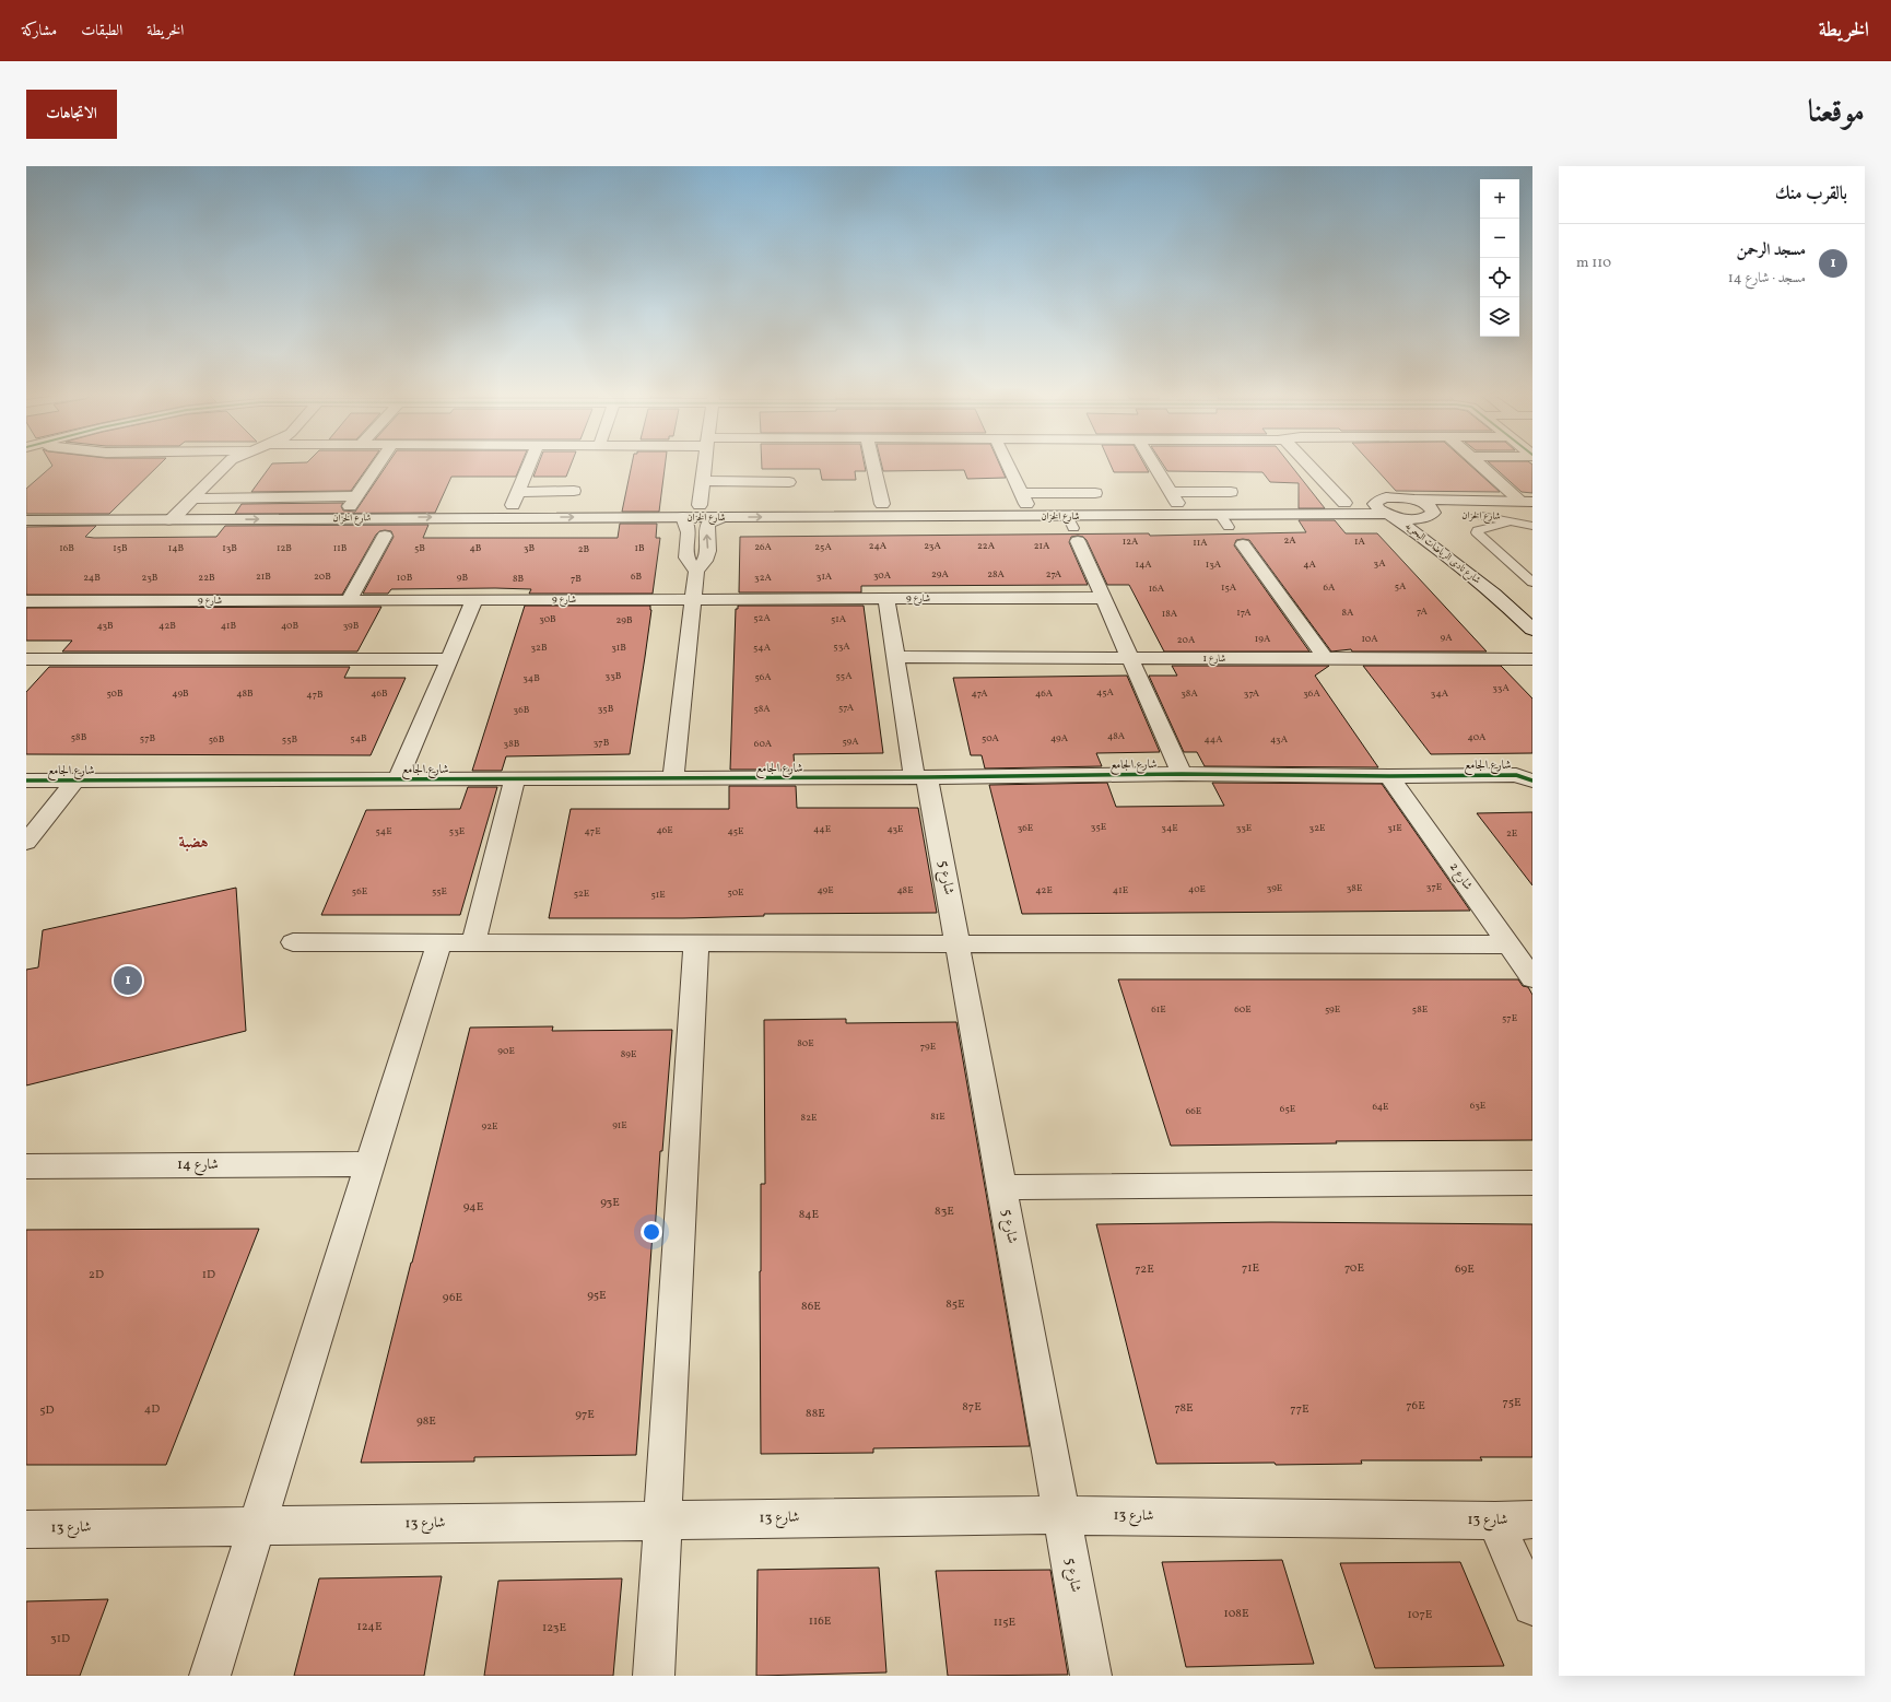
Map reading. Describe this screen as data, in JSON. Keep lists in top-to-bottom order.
{
  "streets": {
    "street": [
      "شارع الخزان",
      "شارع نادى الرياضات البحريه",
      "شارع 9",
      "شارع 1",
      "شارع الجامع",
      "شارع 2",
      "شارع 5",
      "شارع 14",
      "شارع 13"
    ]
  },
  "crossings": [
    ["شارع الخزان", "شارع نادى الرياضات البحريه"],
    ["شارع 9", "شارع 5"],
    ["شارع 1", "شارع 5"],
    ["شارع الجامع", "شارع 2"],
    ["شارع الجامع", "شارع 5"],
    ["شارع 5", "شارع 13"]
  ],
  "districts": ["هضبة"],
  "house_numbers": [
    "2A",
    "12A",
    "1A",
    "11A",
    "24A",
    "23A",
    "22A",
    "21A",
    "26A",
    "25A",
    "16B",
    "15B",
    "14B",
    "13B",
    "12B",
    "11B",
    "5B",
    "4B",
    "3B",
    "1B",
    "2B",
    "3A",
    "14A",
    "13A",
    "4A",
    "29A",
    "28A",
    "27A",
    "30A",
    "21B",
    "20B",
    "6B",
    "31A",
    "24B",
    "23B",
    "22B",
    "10B",
    "9B",
    "32A",
    "8B",
    "7B",
    "5A",
    "15A",
    "6A",
    "16A",
    "7A",
    "17A",
    "8A",
    "18A",
    "52A",
    "30B",
    "51A",
    "29B",
    "43B",
    "42B",
    "41B",
    "40B",
    "39B",
    "9A",
    "19A",
    "10A",
    "20A",
    "53A",
    "32B",
    "31B",
    "54A",
    "33B",
    "55A",
    "56A",
    "34B",
    "33A",
    "45A",
    "50B",
    "49B",
    "48B",
    "46B",
    "47A",
    "46A",
    "38A",
    "37A",
    "36A",
    "34A",
    "47B",
    "57A",
    "35B",
    "58A",
    "36B",
    "48A",
    "58B",
    "40A",
    "57B",
    "54B",
    "50A",
    "49A",
    "56B",
    "55B",
    "44A",
    "43A",
    "59A",
    "37B",
    "38B",
    "60A",
    "35E",
    "36E",
    "34E",
    "33E",
    "32E",
    "31E",
    "44E",
    "43E",
    "46E",
    "54E",
    "53E",
    "47E",
    "45E",
    "2E",
    "37E",
    "39E",
    "38E",
    "40E",
    "49E",
    "48E",
    "42E",
    "41E",
    "56E",
    "55E",
    "50E",
    "52E",
    "51E",
    "61E",
    "60E",
    "59E",
    "58E",
    "57E",
    "80E",
    "79E",
    "90E",
    "89E",
    "63E",
    "64E",
    "65E",
    "66E",
    "81E",
    "82E",
    "91E",
    "92E",
    "93E",
    "94E",
    "83E",
    "84E",
    "71E",
    "70E",
    "72E",
    "69E",
    "2D",
    "1D",
    "95E",
    "96E",
    "85E",
    "86E",
    "75E",
    "76E",
    "87E",
    "78E",
    "4D",
    "77E",
    "5D",
    "88E",
    "97E",
    "98E",
    "108E",
    "107E",
    "116E",
    "115E",
    "124E",
    "123E",
    "31D"
  ],
  "page": {
    "header": "الخريطة",
    "nav": ["الخريطة", "الطبقات", "مشاركة"],
    "title": "موقعنا",
    "buttons": "الاتجاهات",
    "heading": "بالقرب منك",
    "map_buttons": ["+", "−"],
    "list": [
      {
        "mark": "1",
        "name": "مسجد الرحمن",
        "note": "مسجد · شارع 14",
        "value": "110 m"
      }
    ],
    "pins": "1"
  }
}
